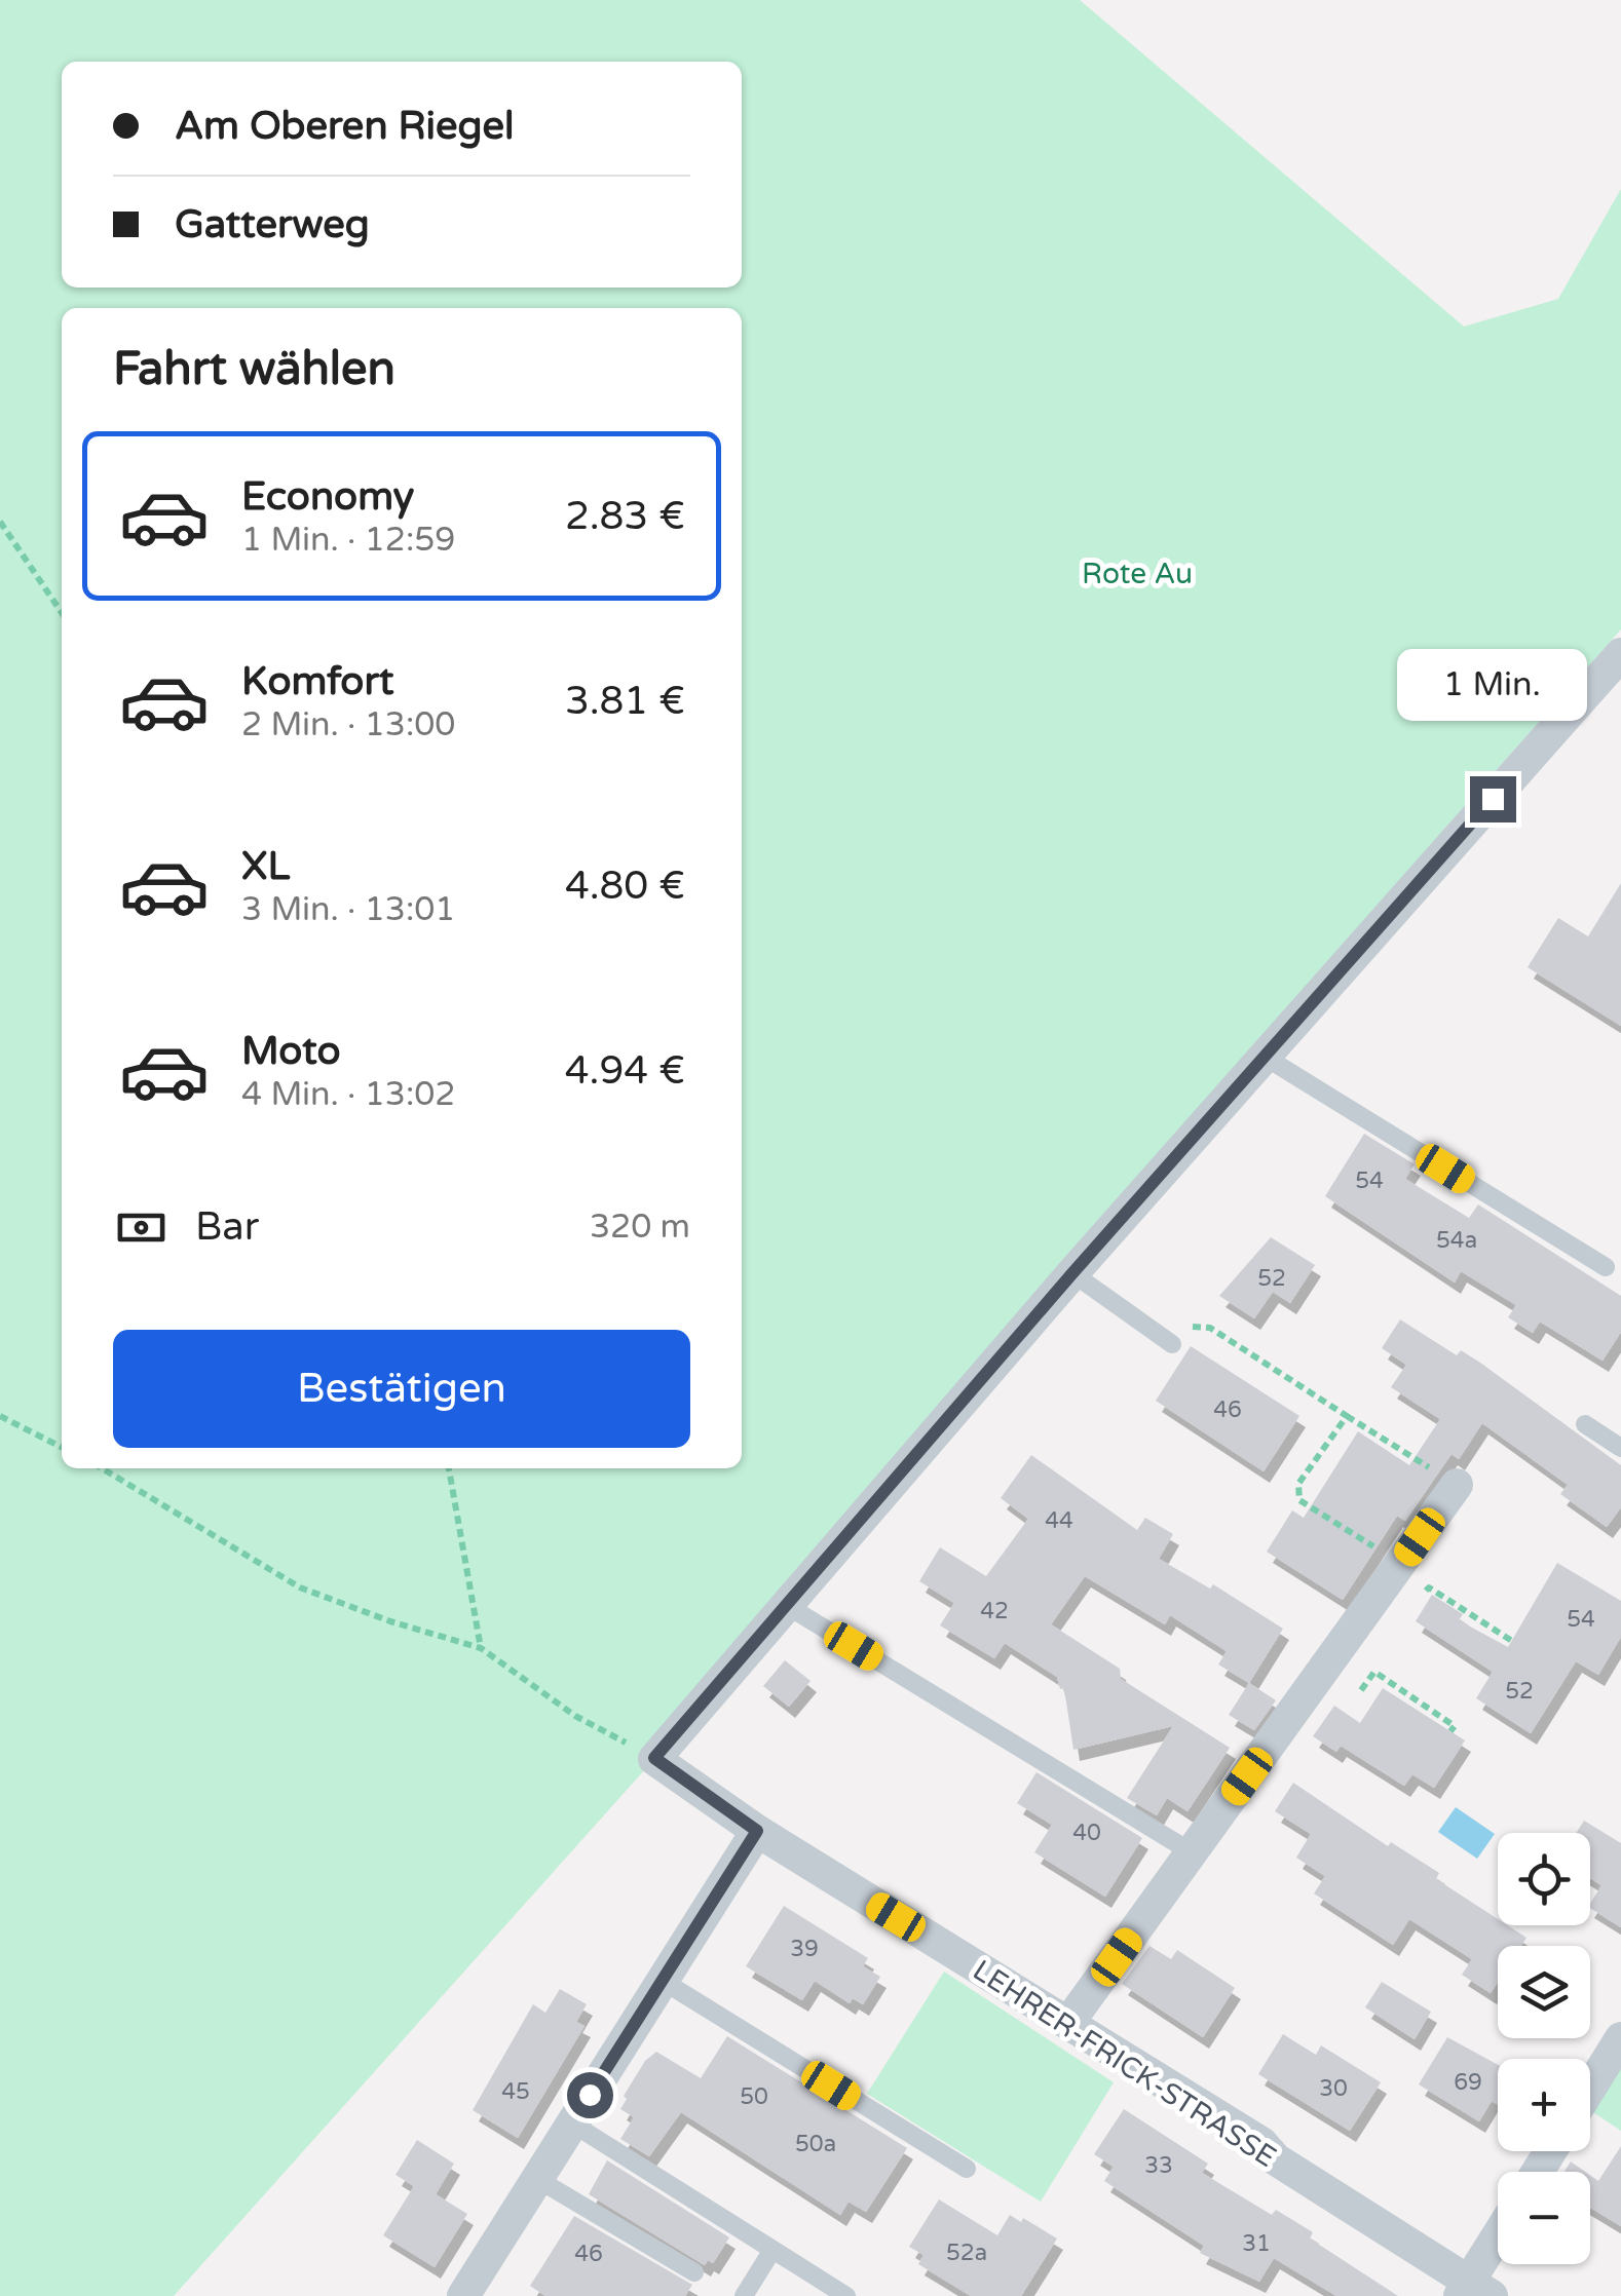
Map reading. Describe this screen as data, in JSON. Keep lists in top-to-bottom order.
{
  "streets": {
    "street": ["LEHRER-FRICK-STRASSE"]
  },
  "parks": ["Rote Au"],
  "house_numbers": [
    "54",
    "54a",
    "52",
    "46",
    "44",
    "42",
    "54",
    "52",
    "40",
    "39",
    "69",
    "30",
    "45",
    "50",
    "50a",
    "33",
    "31",
    "52a",
    "46"
  ],
  "page": {
    "banner": ["Am Oberen Riegel", "Gatterweg"],
    "heading": "Fahrt wählen",
    "list": [
      {
        "name": "Economy",
        "note": "1 Min. · 12:59",
        "value": "2.83 €"
      },
      {
        "name": "Komfort",
        "note": "2 Min. · 13:00",
        "value": "3.81 €"
      },
      {
        "name": "XL",
        "note": "3 Min. · 13:01",
        "value": "4.80 €"
      },
      {
        "name": "Moto",
        "note": "4 Min. · 13:02",
        "value": "4.94 €"
      }
    ],
    "bubble": "1 Min.",
    "pay": ["Bar", "320 m"],
    "buttons": "Bestätigen",
    "map_buttons": ["+", "−"]
  }
}
